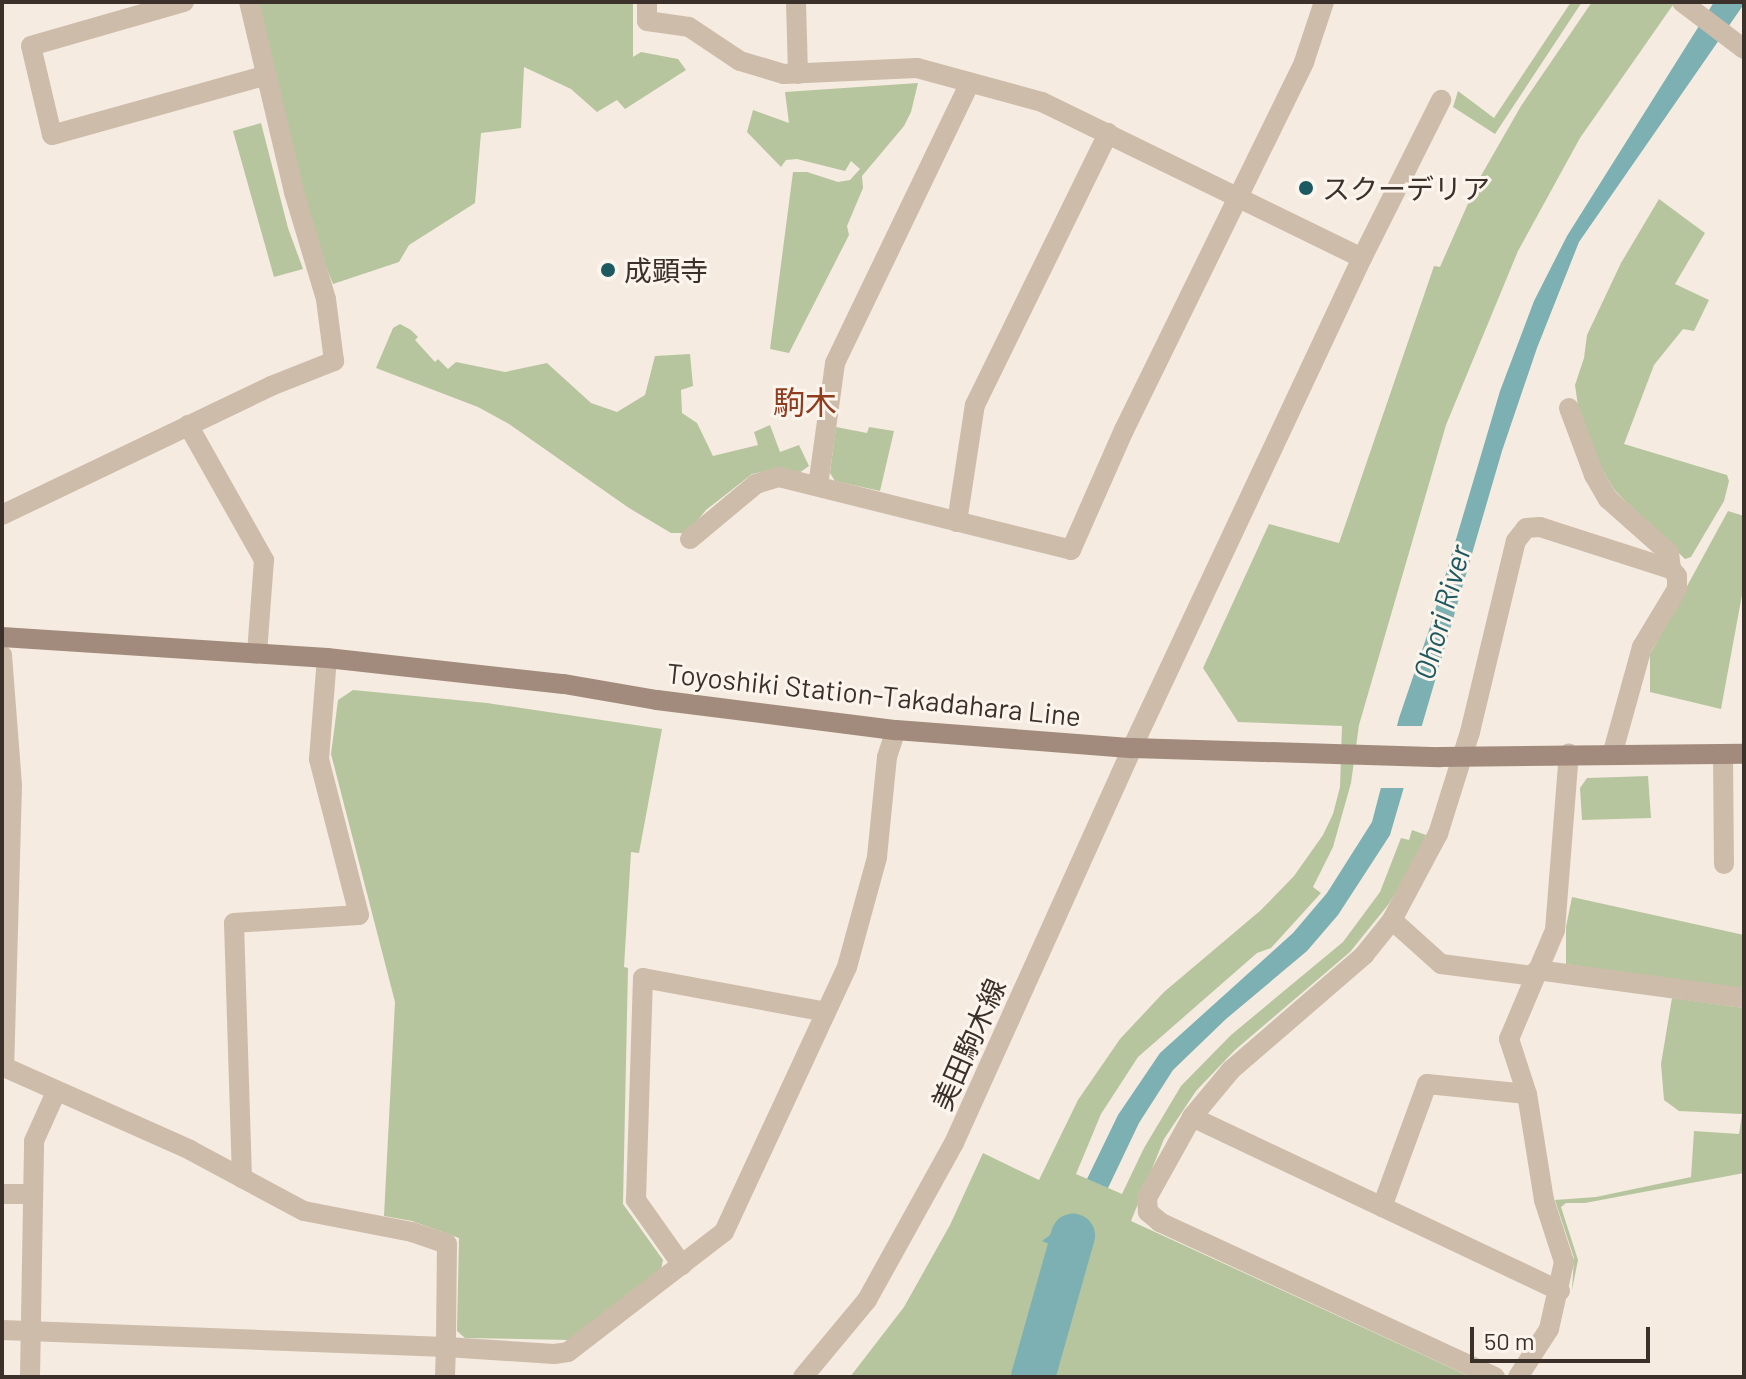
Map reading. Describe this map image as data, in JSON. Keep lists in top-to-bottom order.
{
  "streets": {
    "main road": ["Toyoshiki Station-Takadahara Line"],
    "street": ["美田駒木線"]
  },
  "crossings": [
    ["Toyoshiki Station-Takadahara Line", "美田駒木線"]
  ],
  "districts": ["駒木"],
  "water": ["Ohori River"],
  "places": ["スクーデリア", "成顕寺"],
  "scale_bar": "50 m"
}
